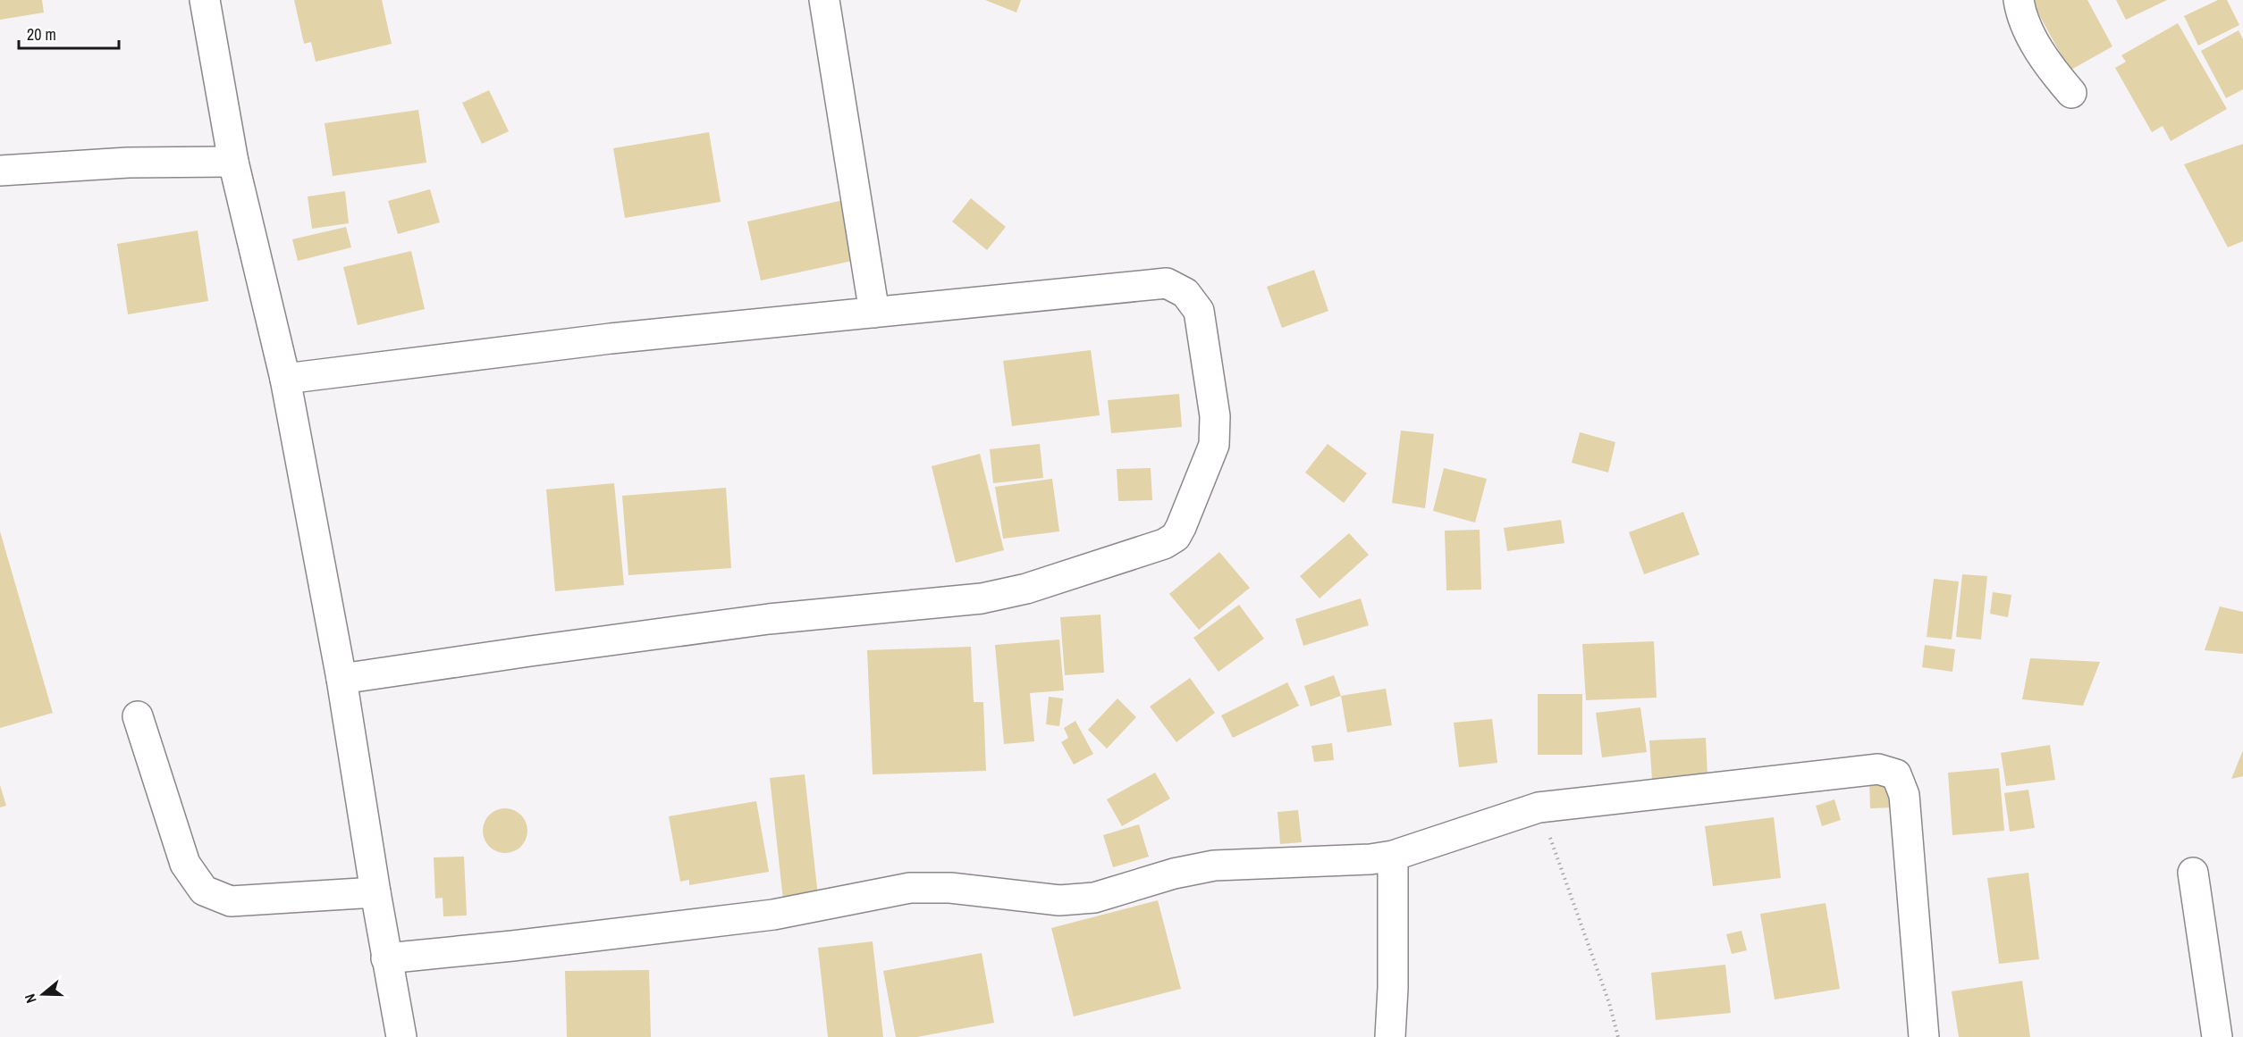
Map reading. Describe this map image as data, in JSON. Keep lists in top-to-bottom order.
{
  "scale_bar": "20 m",
  "north": "left"
}
